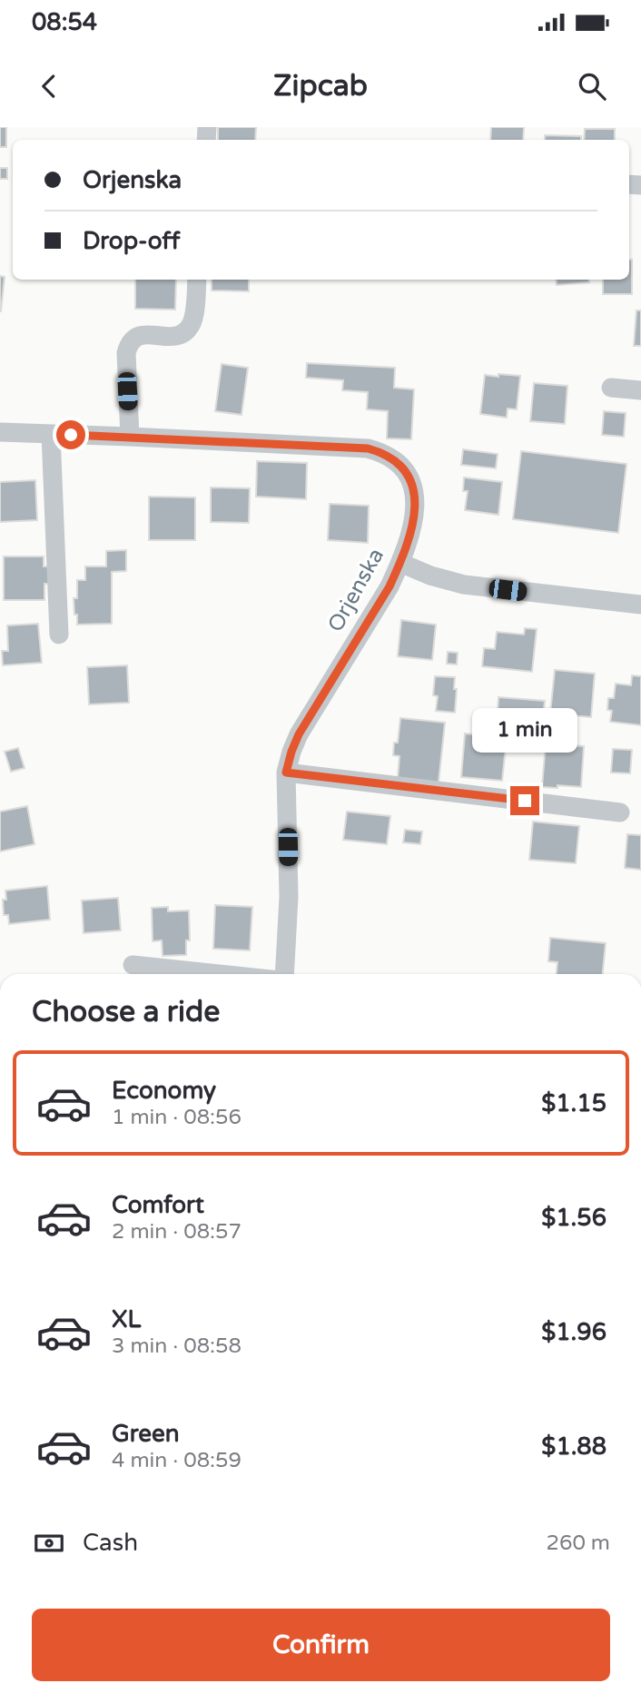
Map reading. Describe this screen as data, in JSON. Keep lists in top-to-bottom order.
{
  "streets": {
    "street": ["Orjenska"]
  },
  "page": {
    "status": "08:54",
    "header": "Zipcab",
    "banner": ["Orjenska", "Drop-off"],
    "bubble": "1 min",
    "heading": "Choose a ride",
    "list": [
      {
        "name": "Economy",
        "note": "1 min · 08:56",
        "value": "$1.15"
      },
      {
        "name": "Comfort",
        "note": "2 min · 08:57",
        "value": "$1.56"
      },
      {
        "name": "XL",
        "note": "3 min · 08:58",
        "value": "$1.96"
      },
      {
        "name": "Green",
        "note": "4 min · 08:59",
        "value": "$1.88"
      }
    ],
    "pay": ["Cash", "260 m"],
    "buttons": "Confirm"
  }
}
